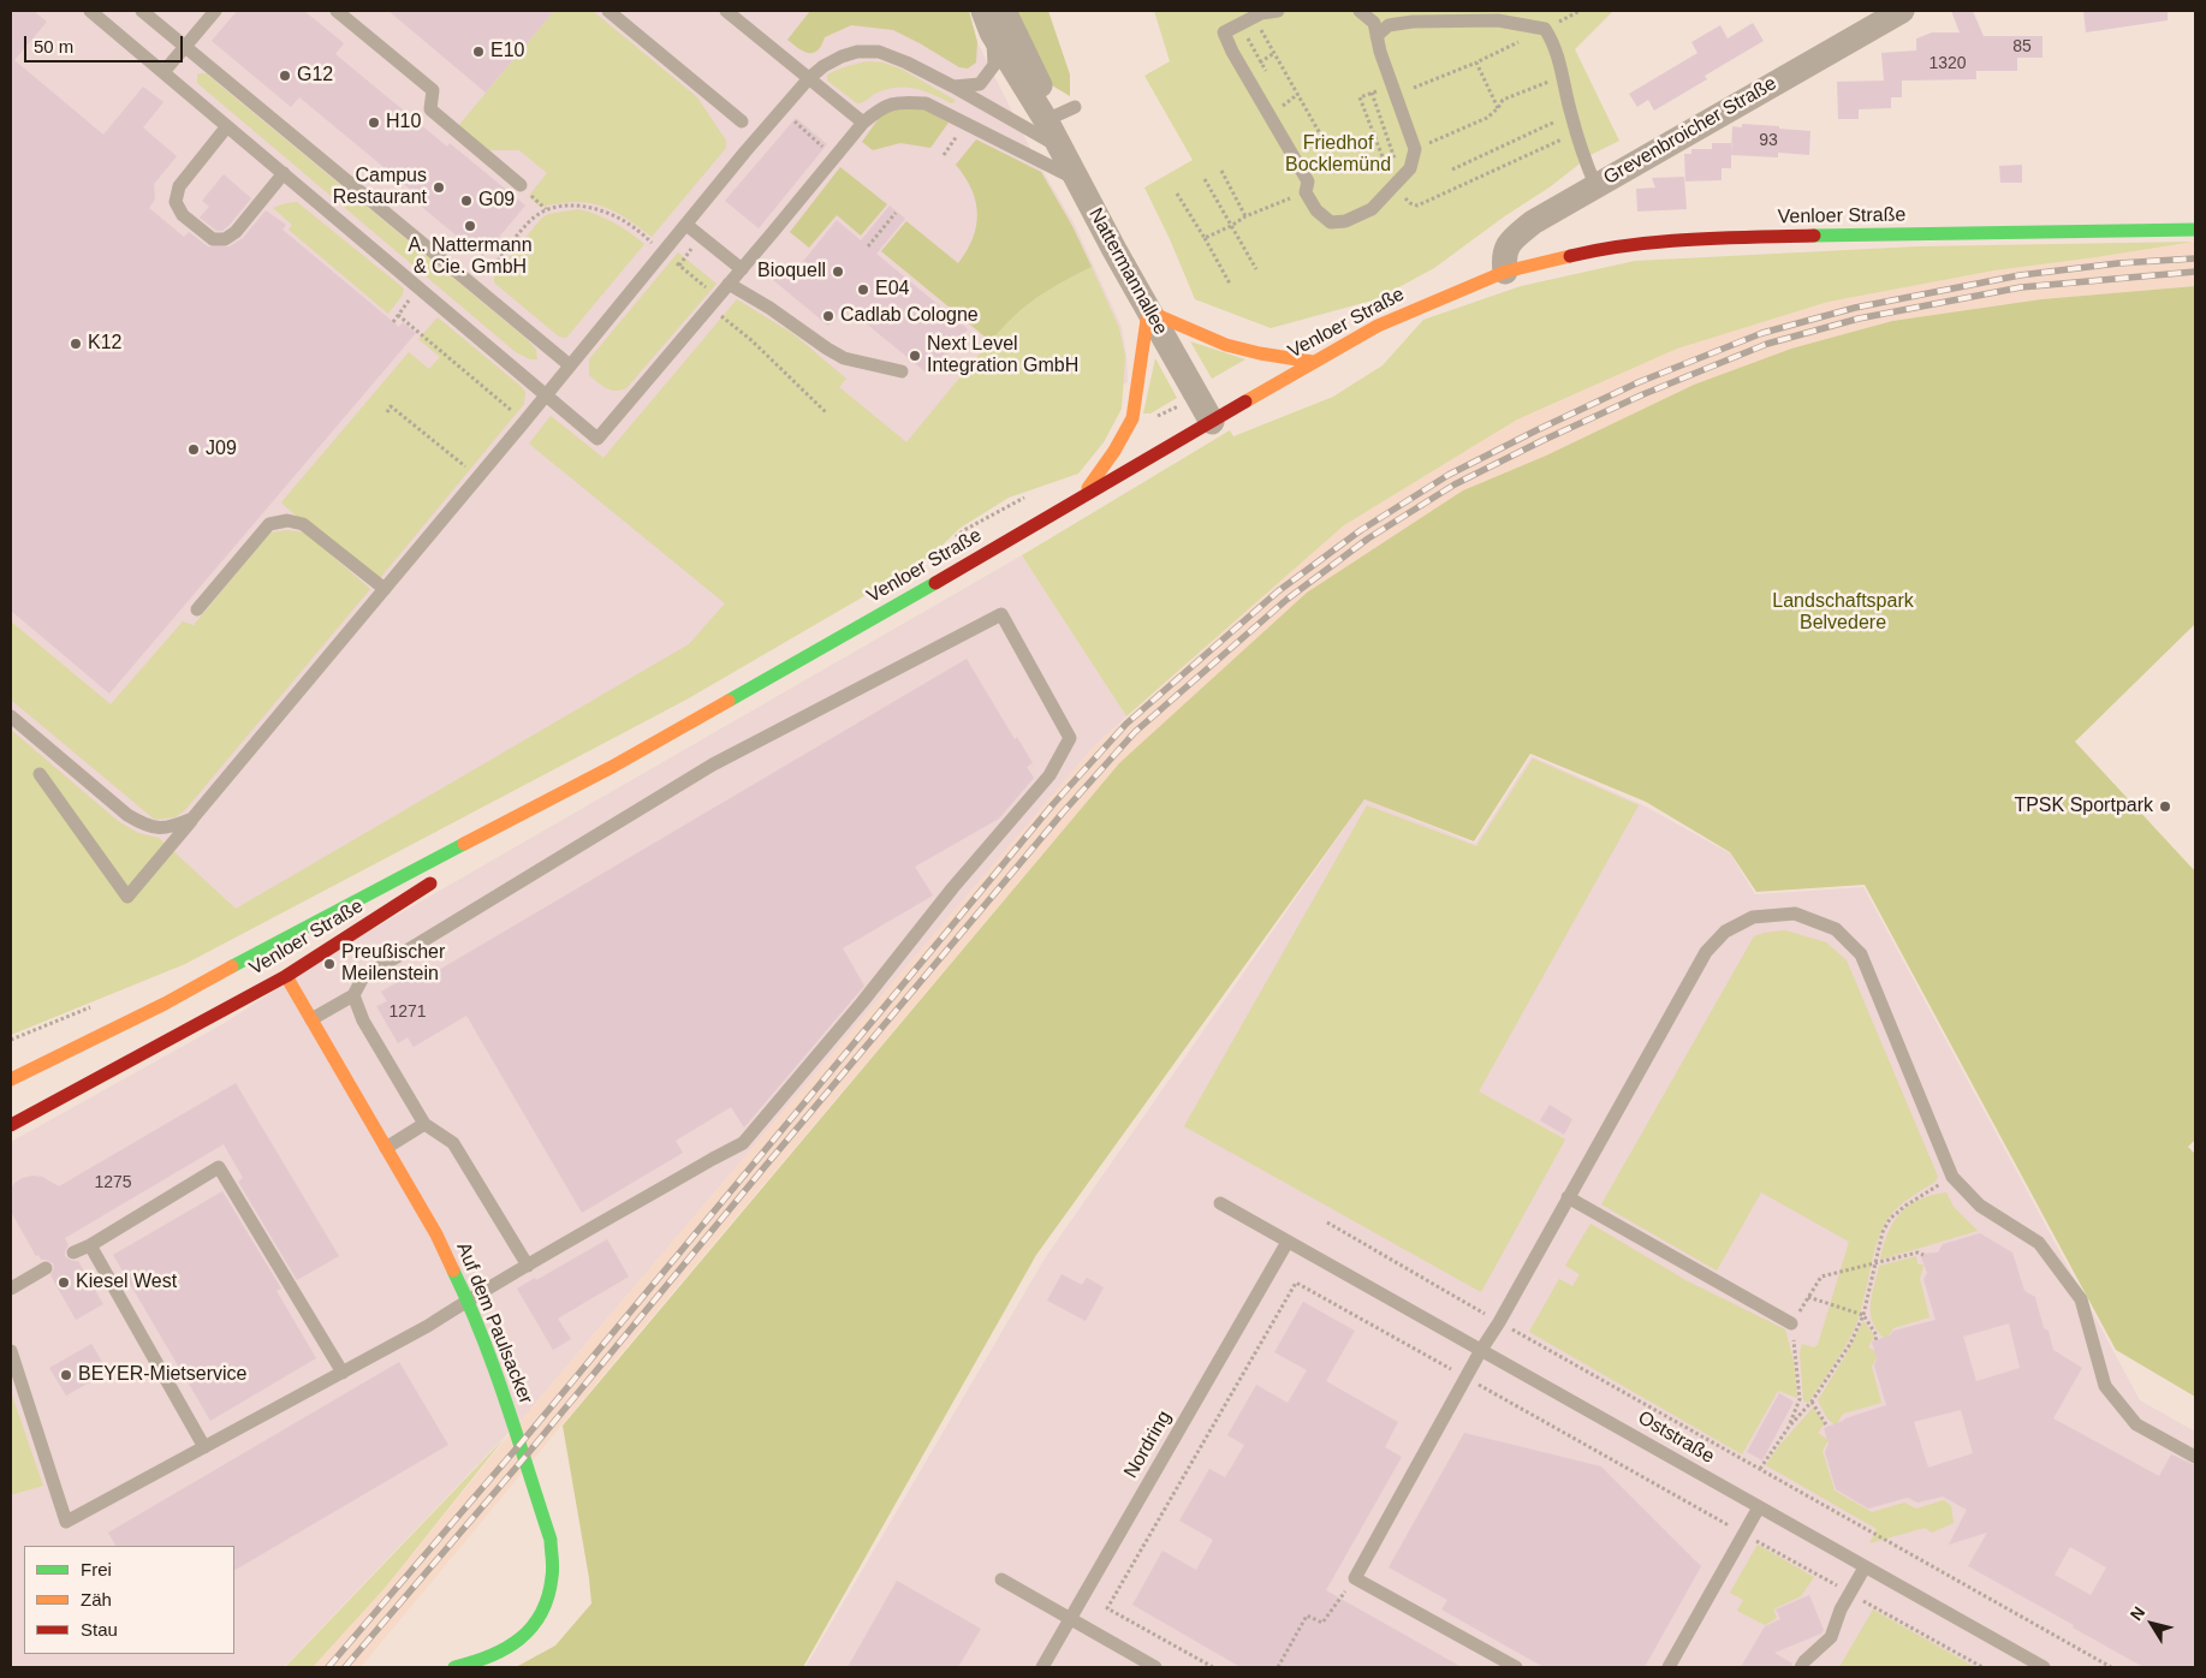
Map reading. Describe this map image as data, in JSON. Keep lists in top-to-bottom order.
{
  "streets": {
    "main road": ["Venloer Straße", "Auf dem Paulsacker"],
    "street": ["Grevenbroicher Straße", "Nattermannallee"],
    "lane": ["Oststraße", "Nordring"]
  },
  "crossings": [
    ["Grevenbroicher Straße", "Venloer Straße"],
    ["Venloer Straße", "Nattermannallee"],
    ["Venloer Straße", "Auf dem Paulsacker"],
    ["Oststraße", "Nordring"]
  ],
  "parks": ["Friedhof Bocklemünd", "Landschaftspark Belvedere"],
  "places": [
    "E10",
    "G12",
    "H10",
    "Campus Restaurant",
    "G09",
    "A. Nattermann & Cie. GmbH",
    "Bioquell",
    "E04",
    "Cadlab Cologne",
    "K12",
    "Next Level Integration GmbH",
    "J09",
    "TPSK Sportpark",
    "Preußischer Meilenstein",
    "Kiesel West",
    "BEYER-Mietservice"
  ],
  "house_numbers": [
    "85",
    "1320",
    "93",
    "1271",
    "1275"
  ],
  "legend": ["Frei", "Zäh", "Stau"],
  "scale_bar": "50 m",
  "north": "top left"
}
